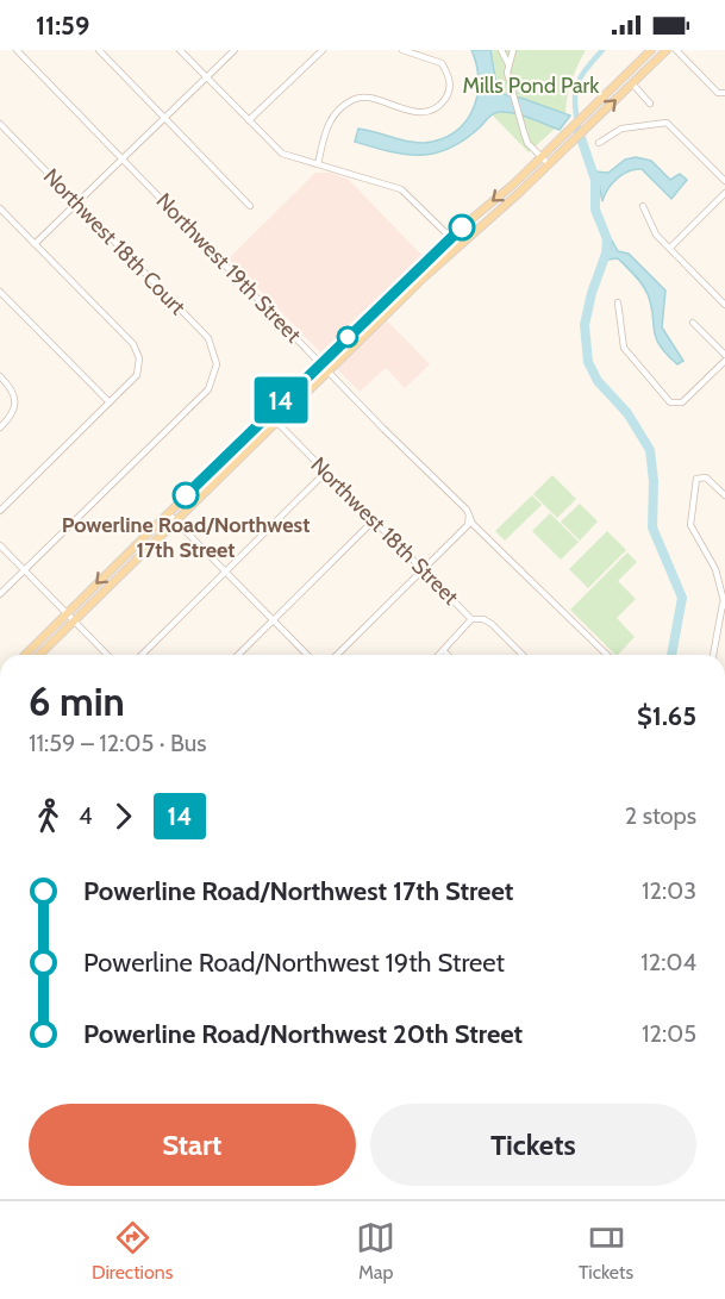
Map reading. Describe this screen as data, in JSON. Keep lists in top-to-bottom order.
{
  "streets": {
    "street": ["Northwest 18th Court", "Northwest 19th Street", "Northwest 18th Street"]
  },
  "parks": ["Mills Pond Park"],
  "places": ["Powerline Road/Northwest 17th Street"],
  "lines": ["bus line 14"],
  "page": {
    "status": "11:59",
    "on_map": "14",
    "heading": ["6 min", "11:59 – 12:05 · Bus", "$1.65"],
    "legs": ["4", "14", "2 stops"],
    "list": [
      {
        "name": "Powerline Road/Northwest 17th Street",
        "value": "12:03"
      },
      {
        "name": "Powerline Road/Northwest 19th Street",
        "value": "12:04"
      },
      {
        "name": "Powerline Road/Northwest 20th Street",
        "value": "12:05"
      }
    ],
    "buttons": ["Start", "Tickets"],
    "tabs": ["Directions", "Map", "Tickets"]
  }
}
